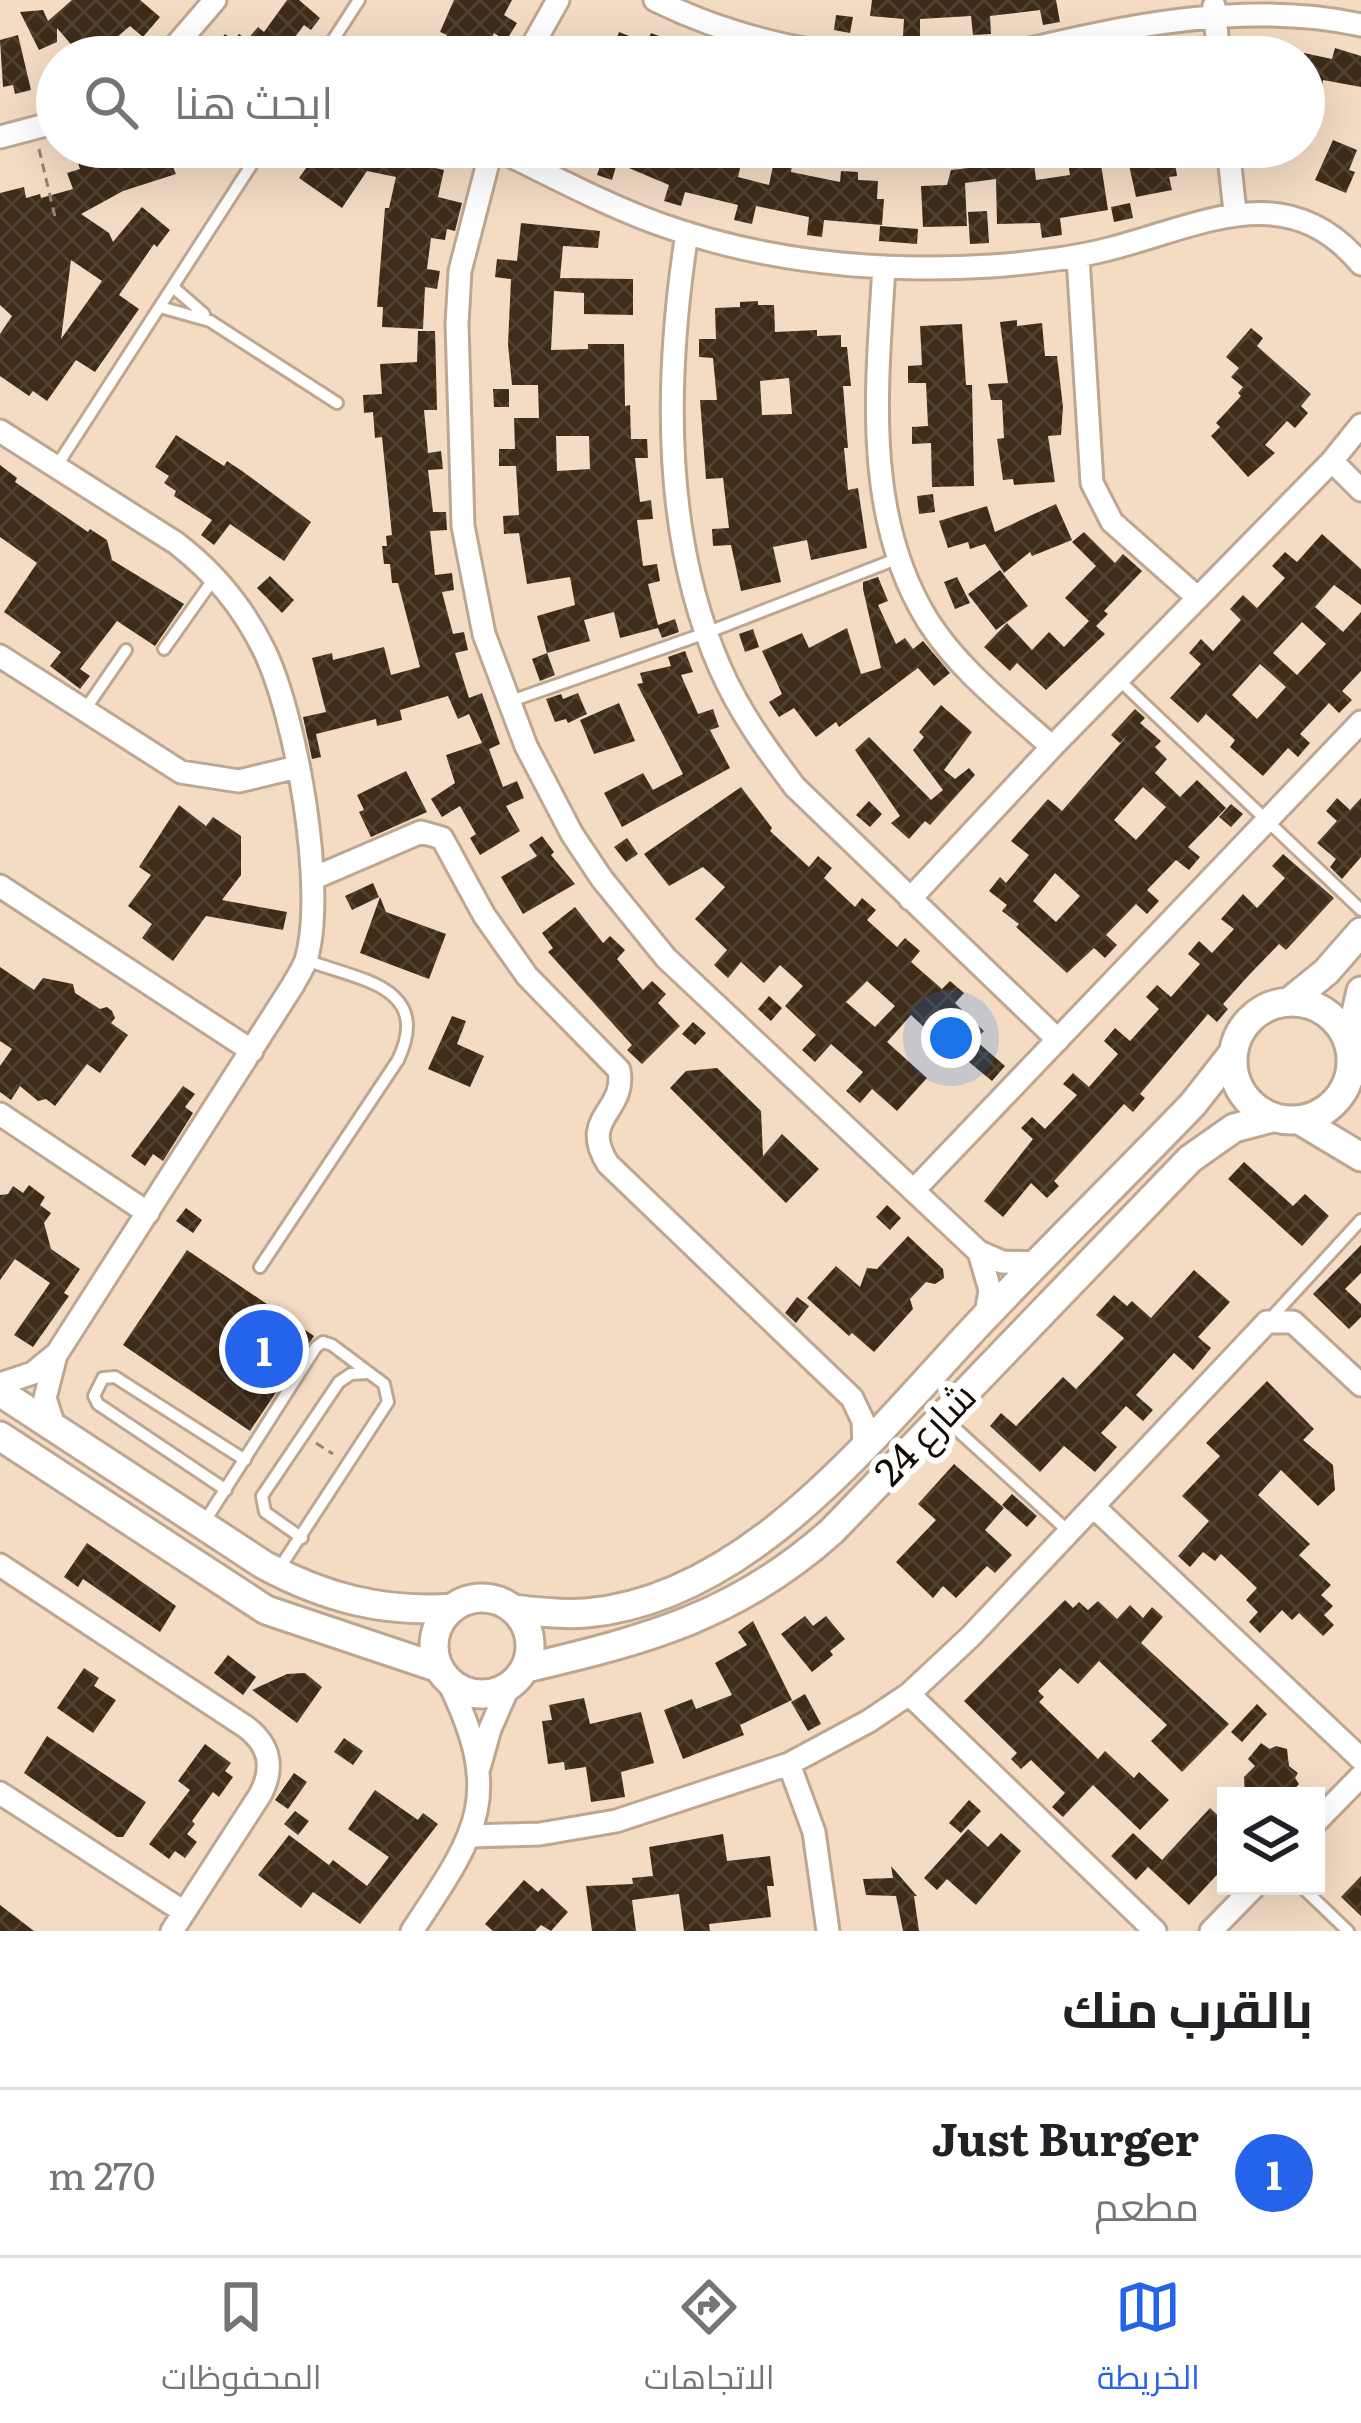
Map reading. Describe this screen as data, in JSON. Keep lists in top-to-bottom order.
{
  "streets": {
    "street": ["شارع 24"]
  },
  "page": {
    "search": "ابحث هنا",
    "pins": "1",
    "heading": "بالقرب منك",
    "list": [
      {
        "mark": "1",
        "name": "Just Burger",
        "note": "مطعم",
        "value": "270 m"
      }
    ],
    "nav": ["الخريطة", "الاتجاهات", "المحفوظات"]
  }
}
